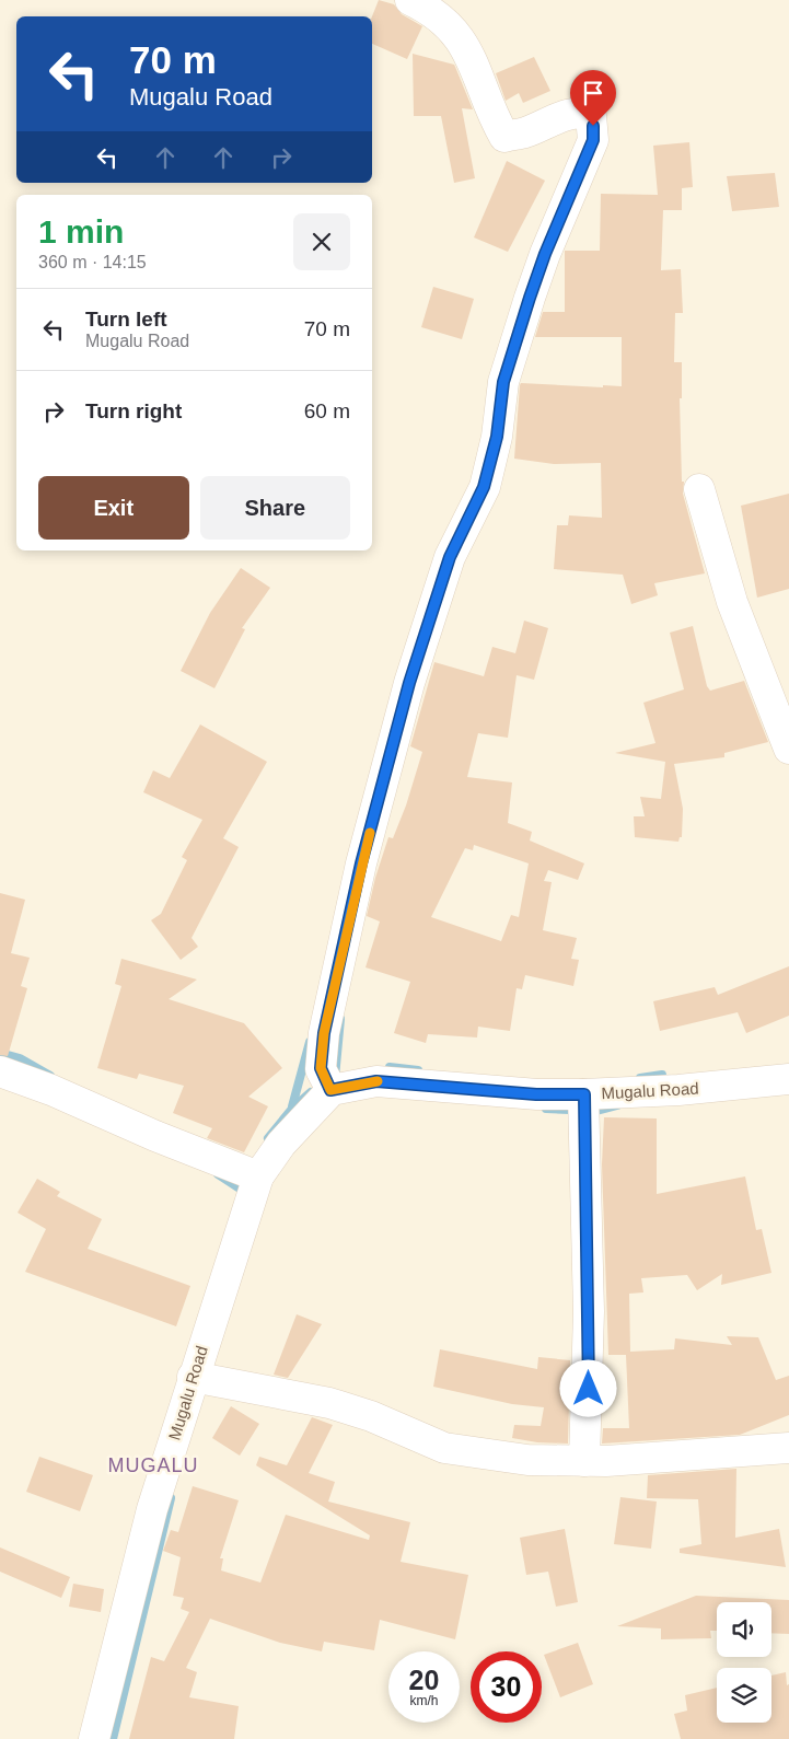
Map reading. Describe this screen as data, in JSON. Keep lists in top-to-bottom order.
{
  "streets": {
    "street": ["Mugalu Road"]
  },
  "districts": ["MUGALU"],
  "page": {
    "turn": ["70 m", "Mugalu Road"],
    "heading": ["1 min", "360 m · 14:15"],
    "list": [
      {
        "name": "Turn left",
        "note": "Mugalu Road",
        "value": "70 m"
      },
      {
        "name": "Turn right",
        "value": "60 m"
      }
    ],
    "buttons": ["Exit", "Share"],
    "speed": "20 km/h",
    "limit": "30"
  }
}
